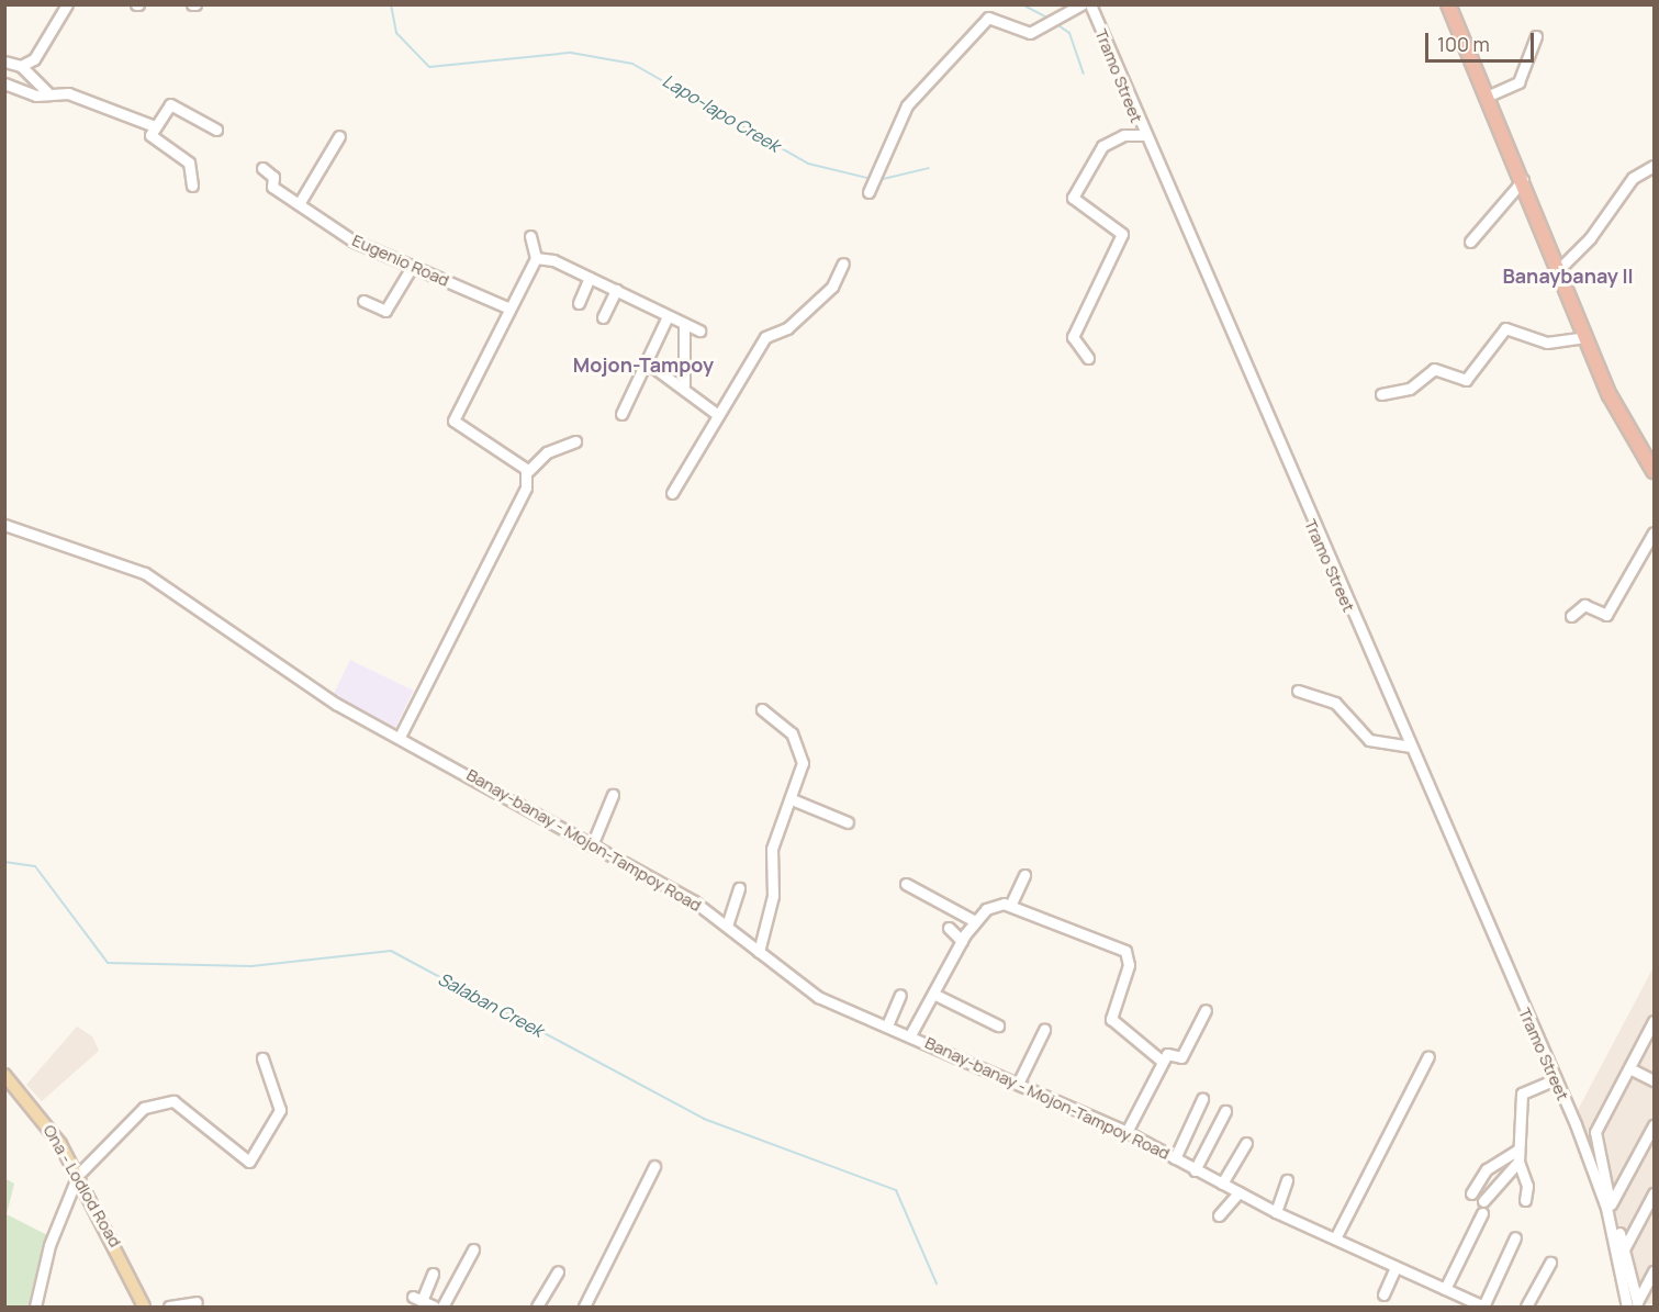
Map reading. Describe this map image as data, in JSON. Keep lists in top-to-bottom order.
{
  "streets": {
    "main road": ["Ona - Lodlod Road"],
    "street": ["Tramo Street", "Eugenio Road", "Banay-banay - Mojon-Tampoy Road"]
  },
  "districts": ["Banaybanay II", "Mojon-Tampoy"],
  "water": ["Lapo-lapo Creek", "Salaban Creek"],
  "scale_bar": "100 m"
}
